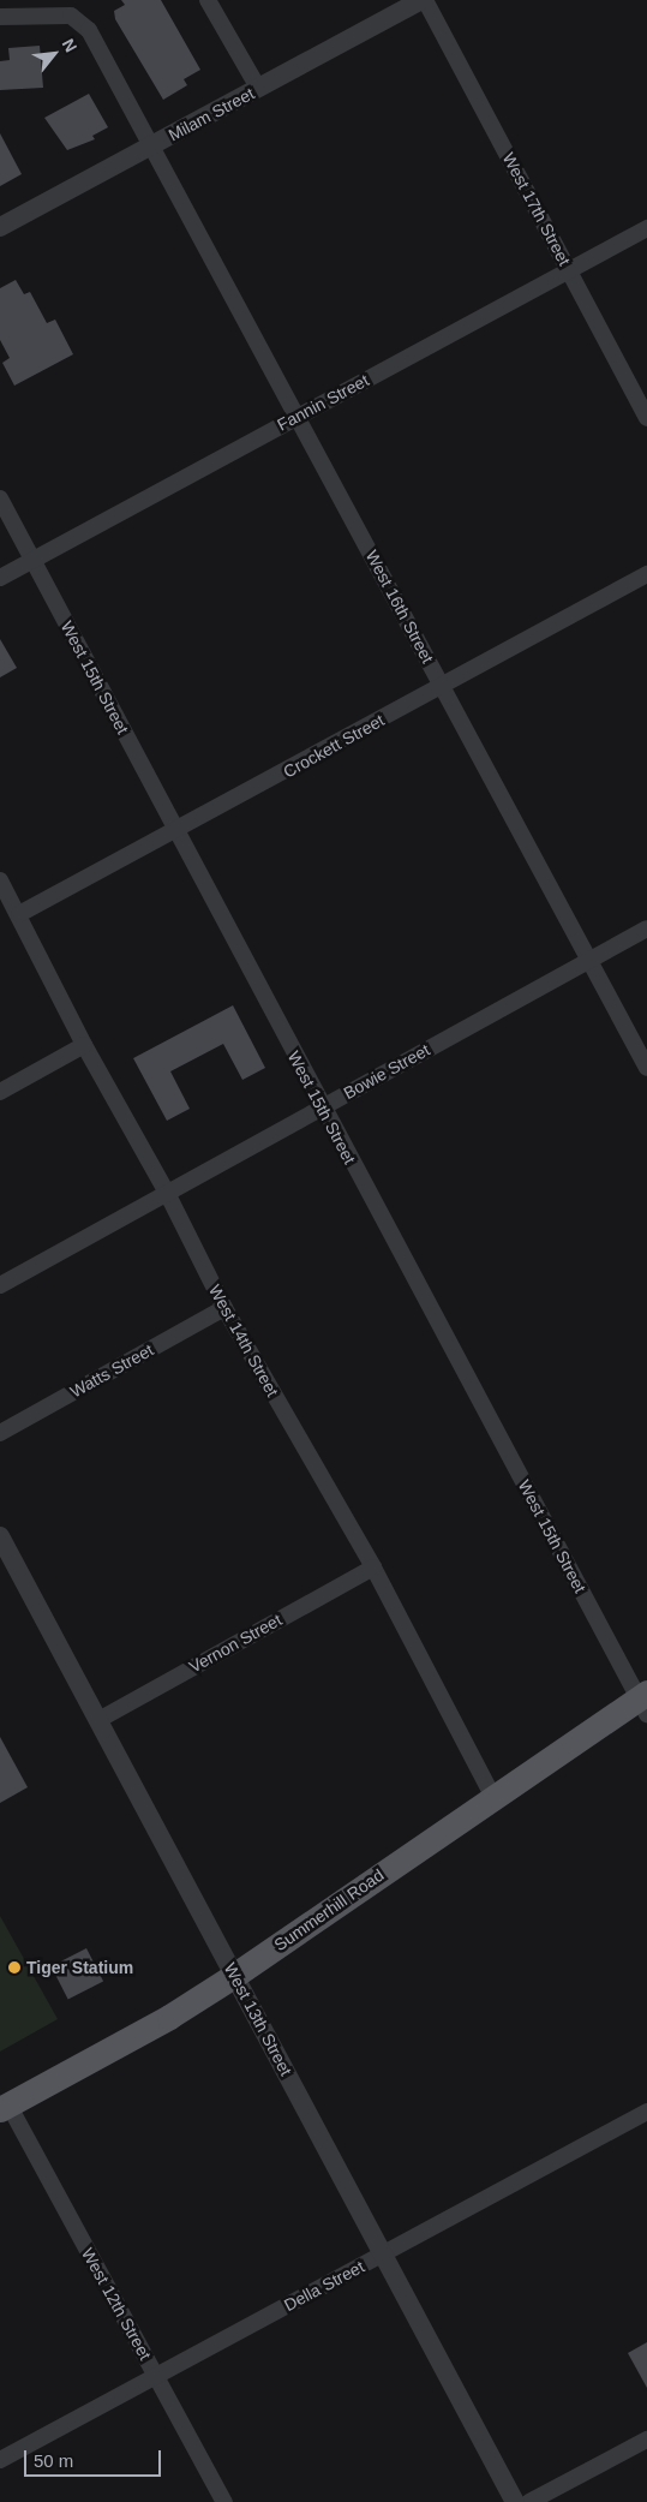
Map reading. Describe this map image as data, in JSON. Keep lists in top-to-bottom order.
{
  "streets": {
    "main road": ["Summerhill Road"],
    "street": [
      "Milam Street",
      "West 17th Street",
      "Fannin Street",
      "West 16th Street",
      "West 15th Street",
      "Crockett Street",
      "Bowie Street",
      "West 14th Street",
      "Watts Street",
      "Vernon Street",
      "West 13th Street",
      "Della Street",
      "West 12th Street"
    ]
  },
  "crossings": [
    ["Milam Street", "West 17th Street"],
    ["Milam Street", "West 16th Street"],
    ["West 17th Street", "Fannin Street"],
    ["Fannin Street", "West 16th Street"],
    ["Fannin Street", "West 15th Street"],
    ["West 16th Street", "Crockett Street"],
    ["West 16th Street", "Bowie Street"],
    ["West 15th Street", "Crockett Street"],
    ["West 15th Street", "Bowie Street"],
    ["West 15th Street", "Summerhill Road"],
    ["Crockett Street", "West 14th Street"],
    ["Bowie Street", "West 14th Street"],
    ["West 14th Street", "Watts Street"],
    ["West 14th Street", "Vernon Street"],
    ["West 14th Street", "Summerhill Road"],
    ["Vernon Street", "West 13th Street"],
    ["Summerhill Road", "West 13th Street"],
    ["Summerhill Road", "West 12th Street"],
    ["West 13th Street", "Della Street"],
    ["Della Street", "West 12th Street"]
  ],
  "places": ["Tiger Statium"],
  "scale_bar": "50 m",
  "north": "top right"
}
